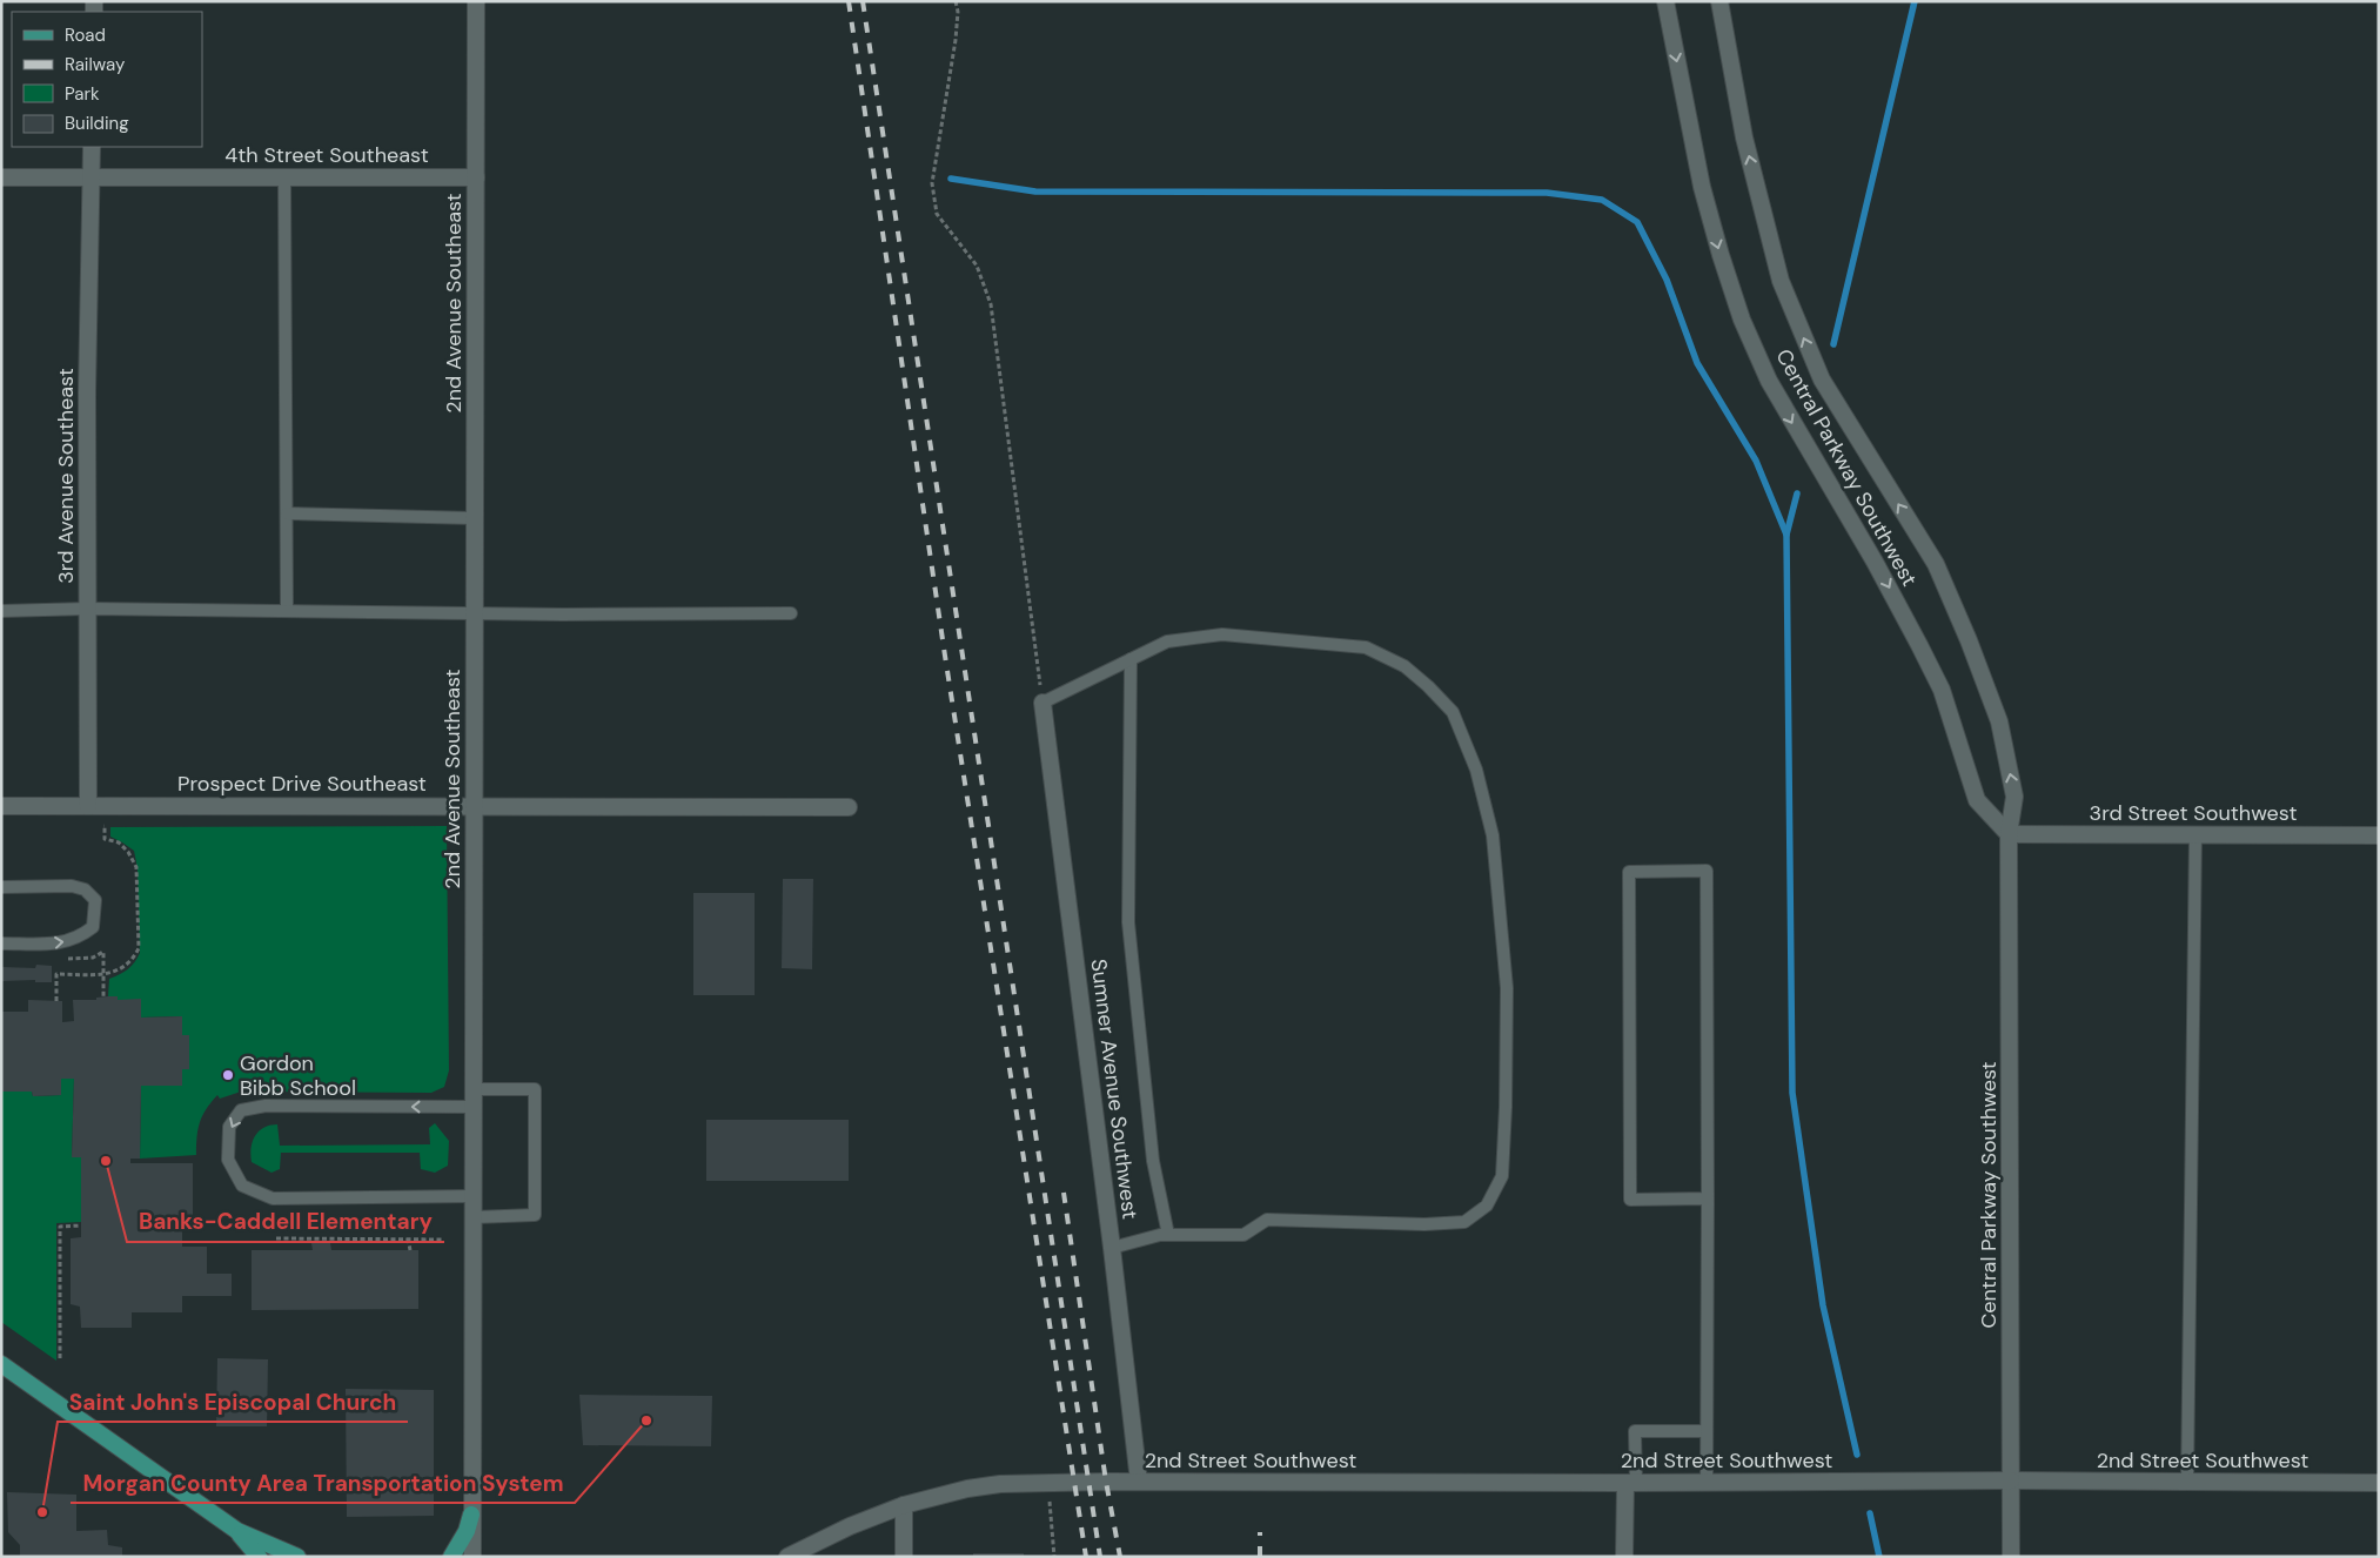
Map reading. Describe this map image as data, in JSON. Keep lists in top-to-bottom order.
{
  "streets": {
    "street": [
      "4th Street Southeast",
      "2nd Avenue Southeast",
      "Central Parkway Southwest",
      "3rd Avenue Southeast",
      "Prospect Drive Southeast",
      "3rd Street Southwest",
      "Sumner Avenue Southwest",
      "2nd Street Southwest"
    ]
  },
  "crossings": [
    ["4th Street Southeast", "2nd Avenue Southeast"],
    ["4th Street Southeast", "3rd Avenue Southeast"],
    ["2nd Avenue Southeast", "Prospect Drive Southeast"],
    ["Central Parkway Southwest", "3rd Street Southwest"],
    ["Central Parkway Southwest", "2nd Street Southwest"],
    ["3rd Avenue Southeast", "Prospect Drive Southeast"],
    ["Sumner Avenue Southwest", "2nd Street Southwest"]
  ],
  "places": [
    "Gordon Bibb School",
    "Banks-Caddell Elementary",
    "Morgan County Area Transportation System",
    "Saint John's Episcopal Church"
  ],
  "legend": [
    "Road",
    "Railway",
    "Park",
    "Building"
  ]
}
